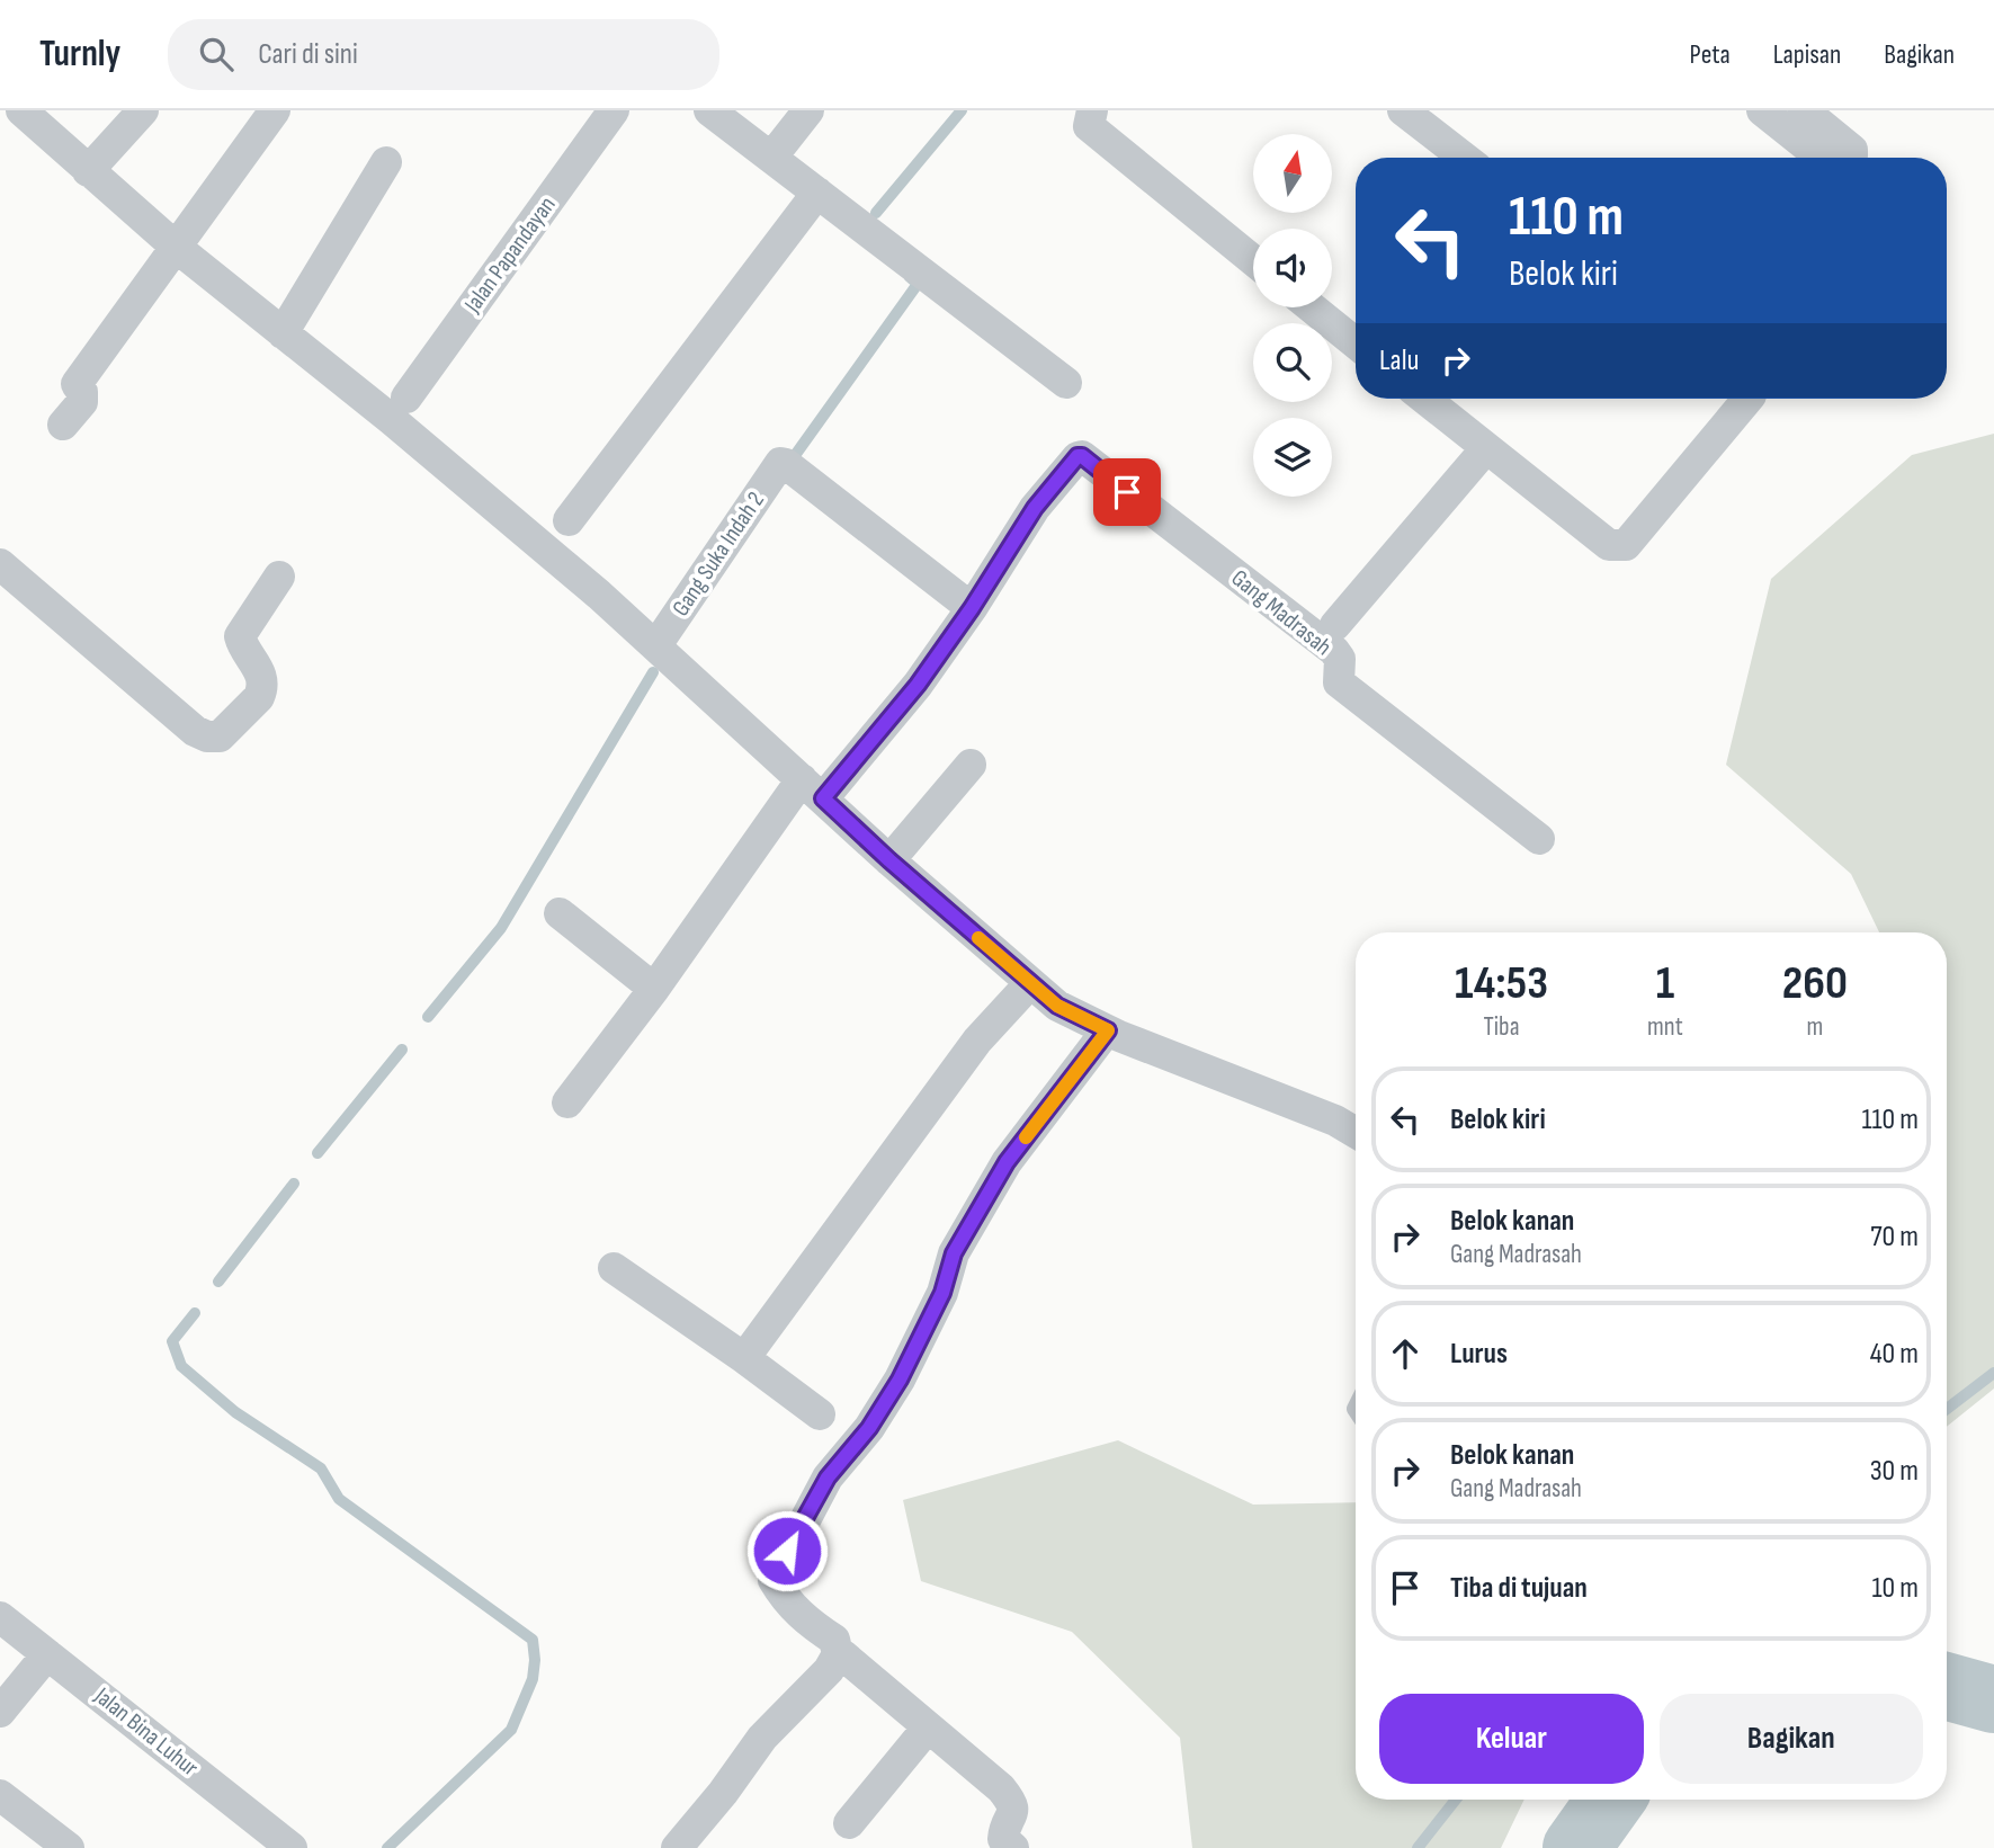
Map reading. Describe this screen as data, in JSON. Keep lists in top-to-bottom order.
{
  "streets": {
    "street": [
      "Jalan Papandayan",
      "Gang Suka Indah 2",
      "Gang Madrasah",
      "Jalan Bina Luhur"
    ]
  },
  "crossings": [
    ["Gang Suka Indah 2", "Gang Madrasah"]
  ],
  "north": "top",
  "page": {
    "header": "Turnly",
    "search": "Cari di sini",
    "nav": ["Peta", "Lapisan", "Bagikan"],
    "turn": ["110 m", "Belok kiri"],
    "then": "Lalu",
    "eta": [
      "14:53",
      "Tiba",
      "1",
      "mnt",
      "260",
      "m"
    ],
    "list": [
      {
        "name": "Belok kiri",
        "value": "110 m"
      },
      {
        "name": "Belok kanan",
        "note": "Gang Madrasah",
        "value": "70 m"
      },
      {
        "name": "Lurus",
        "value": "40 m"
      },
      {
        "name": "Belok kanan",
        "note": "Gang Madrasah",
        "value": "30 m"
      },
      {
        "name": "Tiba di tujuan",
        "value": "10 m"
      }
    ],
    "buttons": ["Keluar", "Bagikan"]
  }
}
